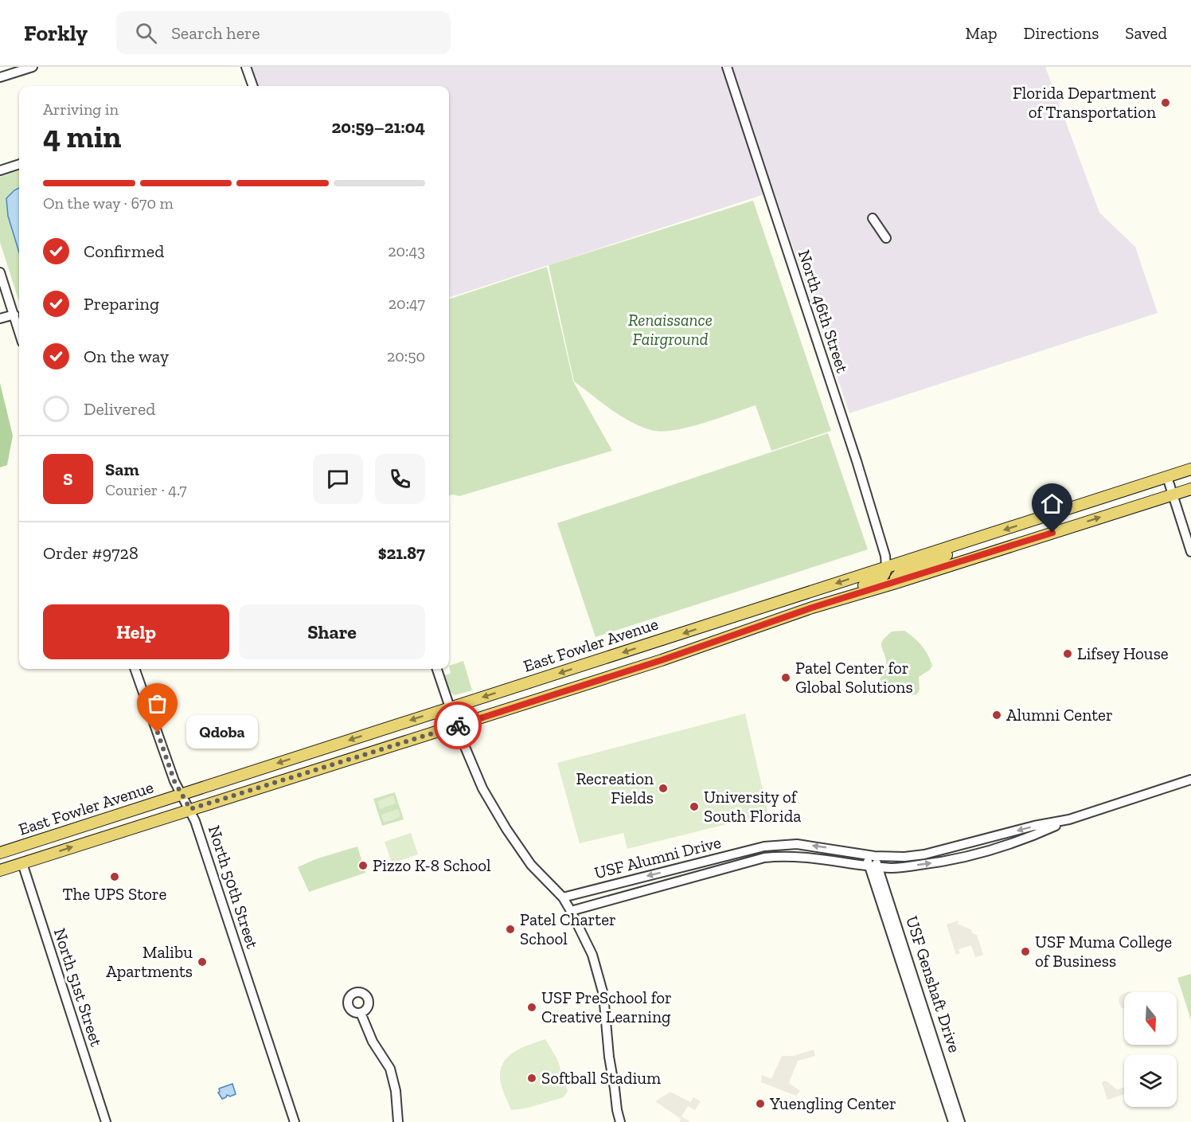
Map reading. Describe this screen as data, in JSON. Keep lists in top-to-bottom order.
{
  "streets": {
    "main road": ["East Fowler Avenue"],
    "street": [
      "North 46th Street",
      "USF Alumni Drive",
      "North 50th Street",
      "USF Genshaft Drive",
      "North 51st Street"
    ]
  },
  "crossings": [
    ["North 46th Street", "East Fowler Avenue"],
    ["East Fowler Avenue", "North 50th Street"],
    ["East Fowler Avenue", "North 51st Street"],
    ["USF Alumni Drive", "USF Genshaft Drive"]
  ],
  "parks": ["Renaissance Fairground"],
  "places": [
    "Florida Department of Transportation",
    "Lifsey House",
    "Patel Center for Global Solutions",
    "Alumni Center",
    "Qdoba",
    "Recreation Fields",
    "University of South Florida",
    "Pizzo K-8 School",
    "The UPS Store",
    "Patel Charter School",
    "USF Muma College of Business",
    "Malibu Apartments",
    "USF PreSchool for Creative Learning",
    "Softball Stadium",
    "Yuengling Center"
  ],
  "north": "bottom",
  "page": {
    "header": "Forkly",
    "search": "Search here",
    "nav": ["Map", "Directions", "Saved"],
    "heading": ["4 min", "Arriving in", "20:59–21:04"],
    "panel": [
      "Sam",
      "Courier · 4.7",
      "Order #9728",
      "$21.87"
    ],
    "bar": "On the way · 670 m",
    "list": [
      ["Confirmed", "20:43"],
      ["Preparing", "20:47"],
      ["On the way", "20:50"],
      "Delivered"
    ],
    "round": "S",
    "buttons": ["Help", "Share"],
    "bubble": "Qdoba"
  }
}
